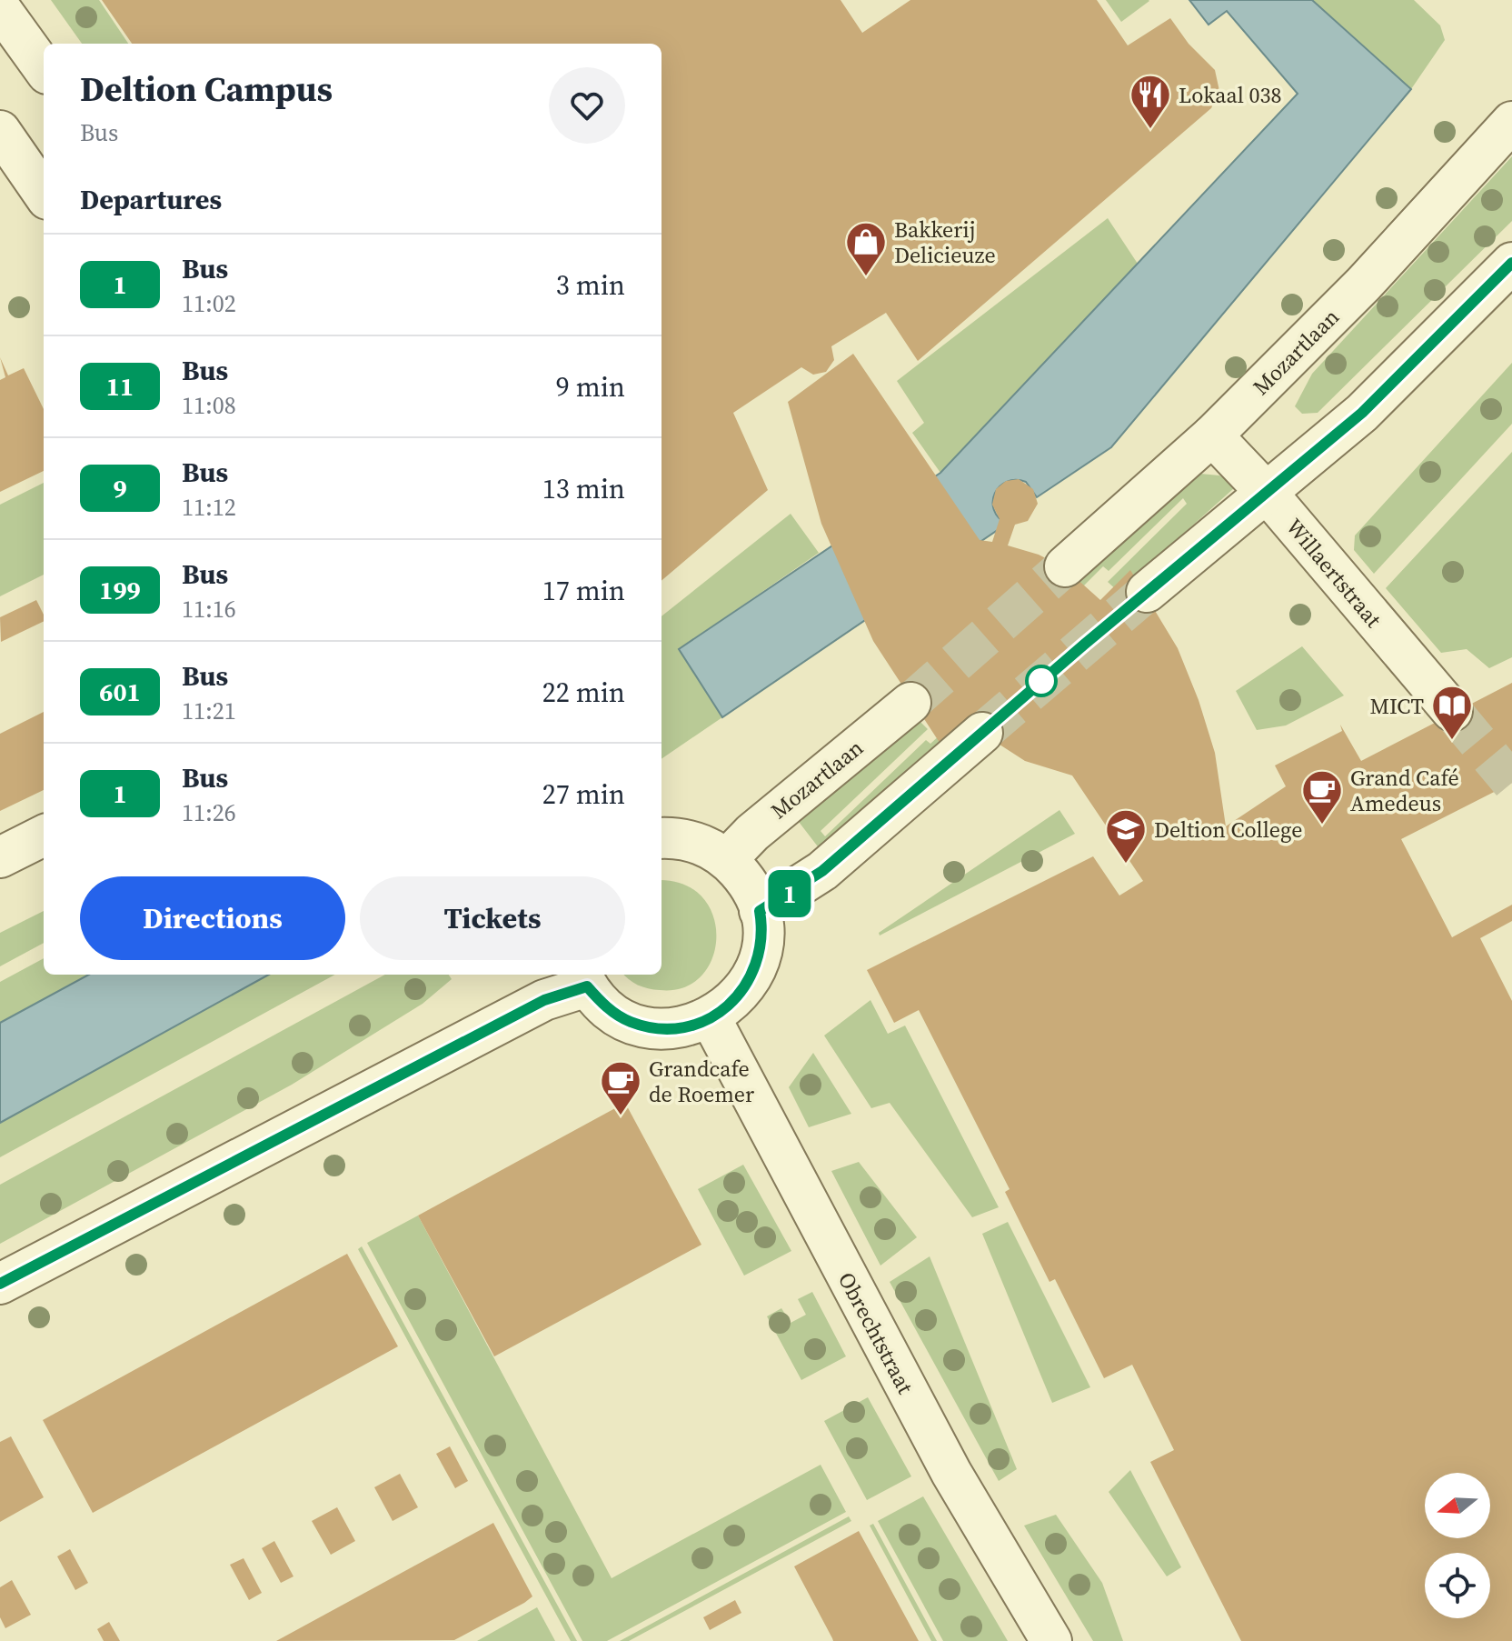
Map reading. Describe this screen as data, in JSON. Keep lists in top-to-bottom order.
{
  "streets": {
    "street": ["Mozartlaan", "Willaertstraat", "Obrechtstraat"]
  },
  "crossings": [
    ["Mozartlaan", "Willaertstraat"]
  ],
  "places": {
    "restaurant": ["Lokaal 038"],
    "shop": ["Bakkerij Delicieuze"],
    "library": ["MICT"],
    "cafe": ["Grand Café Amedeus", "Grandcafe de Roemer"],
    "school or university": ["Deltion College"]
  },
  "lines": ["bus line 1"],
  "north": "left",
  "page": {
    "on_map": "1",
    "heading": [
      ["Deltion Campus", "Bus"],
      "Departures"
    ],
    "list": [
      {
        "mark": "1",
        "name": "Bus",
        "note": "11:02",
        "value": "3 min"
      },
      {
        "mark": "11",
        "name": "Bus",
        "note": "11:08",
        "value": "9 min"
      },
      {
        "mark": "9",
        "name": "Bus",
        "note": "11:12",
        "value": "13 min"
      },
      {
        "mark": "199",
        "name": "Bus",
        "note": "11:16",
        "value": "17 min"
      },
      {
        "mark": "601",
        "name": "Bus",
        "note": "11:21",
        "value": "22 min"
      },
      {
        "mark": "1",
        "name": "Bus",
        "note": "11:26",
        "value": "27 min"
      }
    ],
    "buttons": ["Directions", "Tickets"]
  }
}
